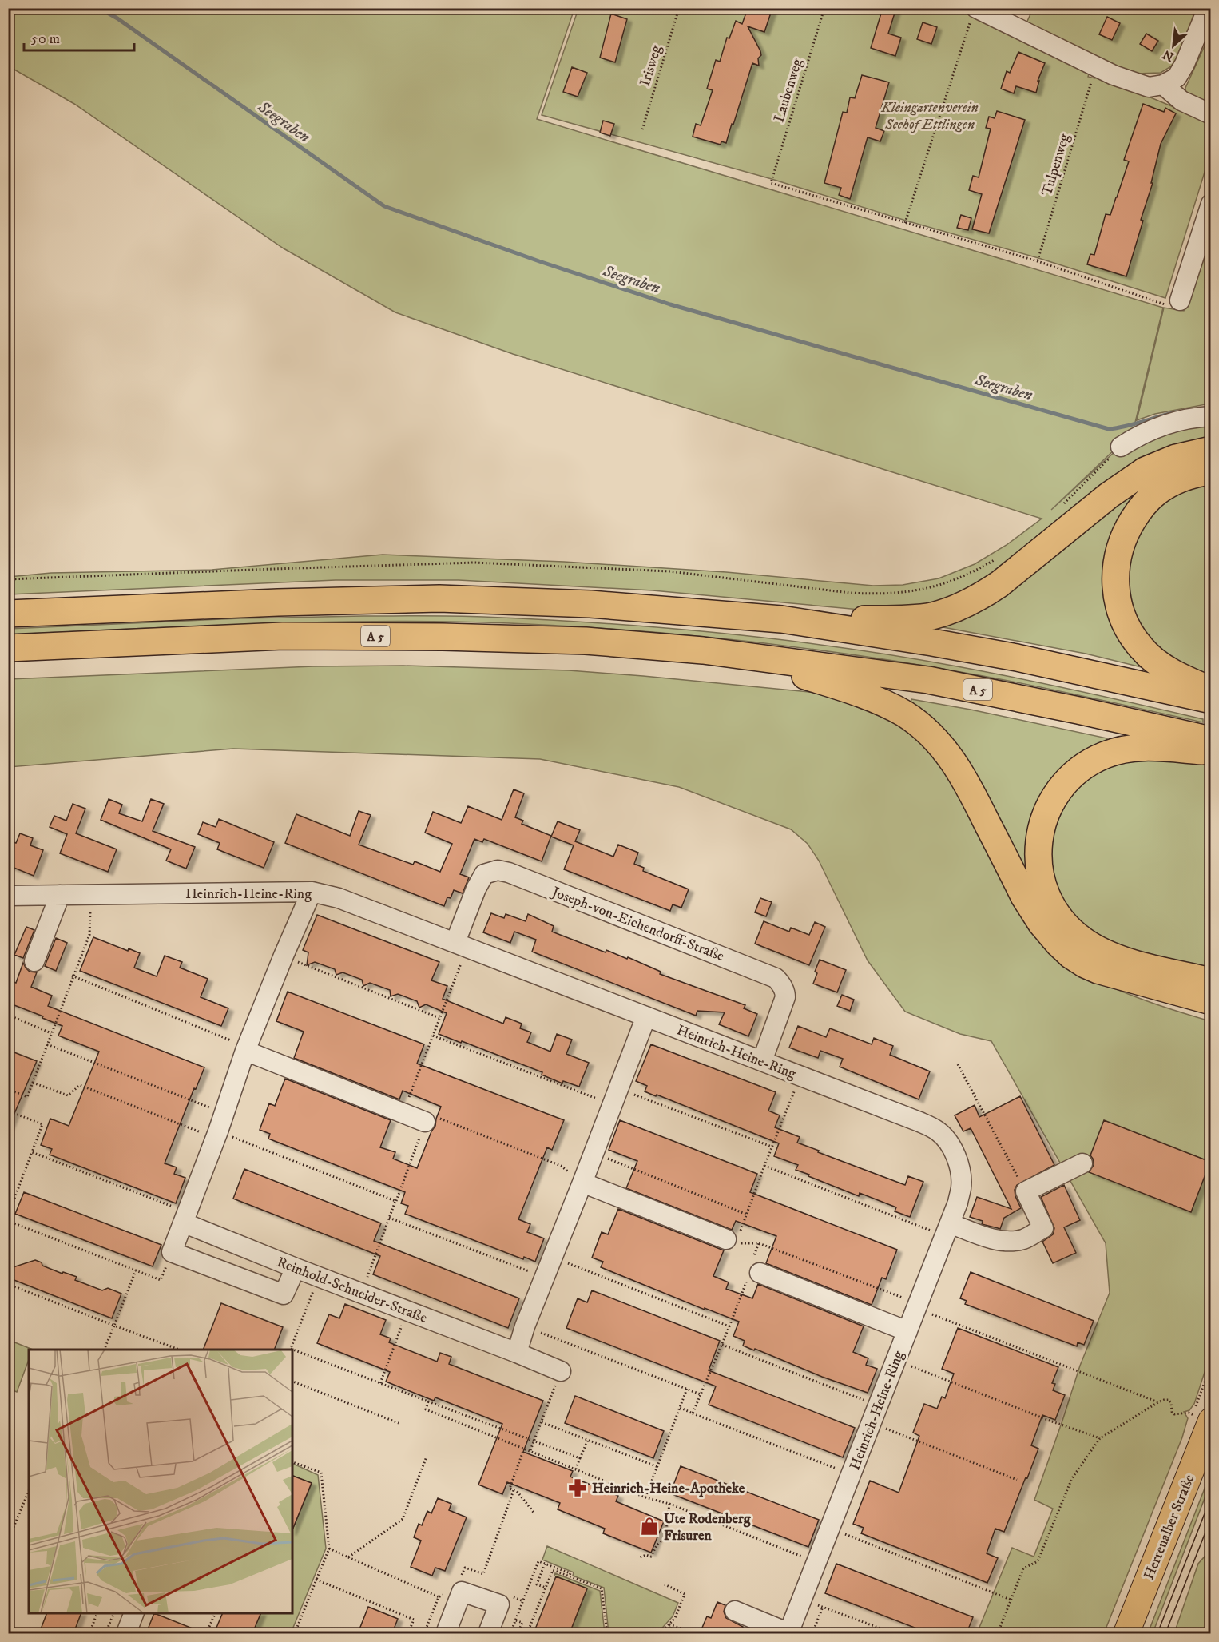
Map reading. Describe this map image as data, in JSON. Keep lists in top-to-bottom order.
{
  "streets": {
    "highway": ["A 5"],
    "main road": ["Herrenalber Straße"],
    "street": ["Heinrich-Heine-Ring", "Joseph-von-Eichendorff-Straße", "Reinhold-Schneider-Straße"],
    "path": ["Irisweg", "Laubenweg", "Tulpenweg"]
  },
  "crossings": [
    ["Heinrich-Heine-Ring", "Joseph-von-Eichendorff-Straße"]
  ],
  "water": ["Seegraben"],
  "parks": ["Kleingartenverein Seehof Ettlingen"],
  "places": {
    "pharmacy": ["Heinrich-Heine-Apotheke"],
    "shop": ["Ute Rodenberg Frisuren"]
  },
  "scale_bar": "50 m",
  "north": "bottom left"
}
